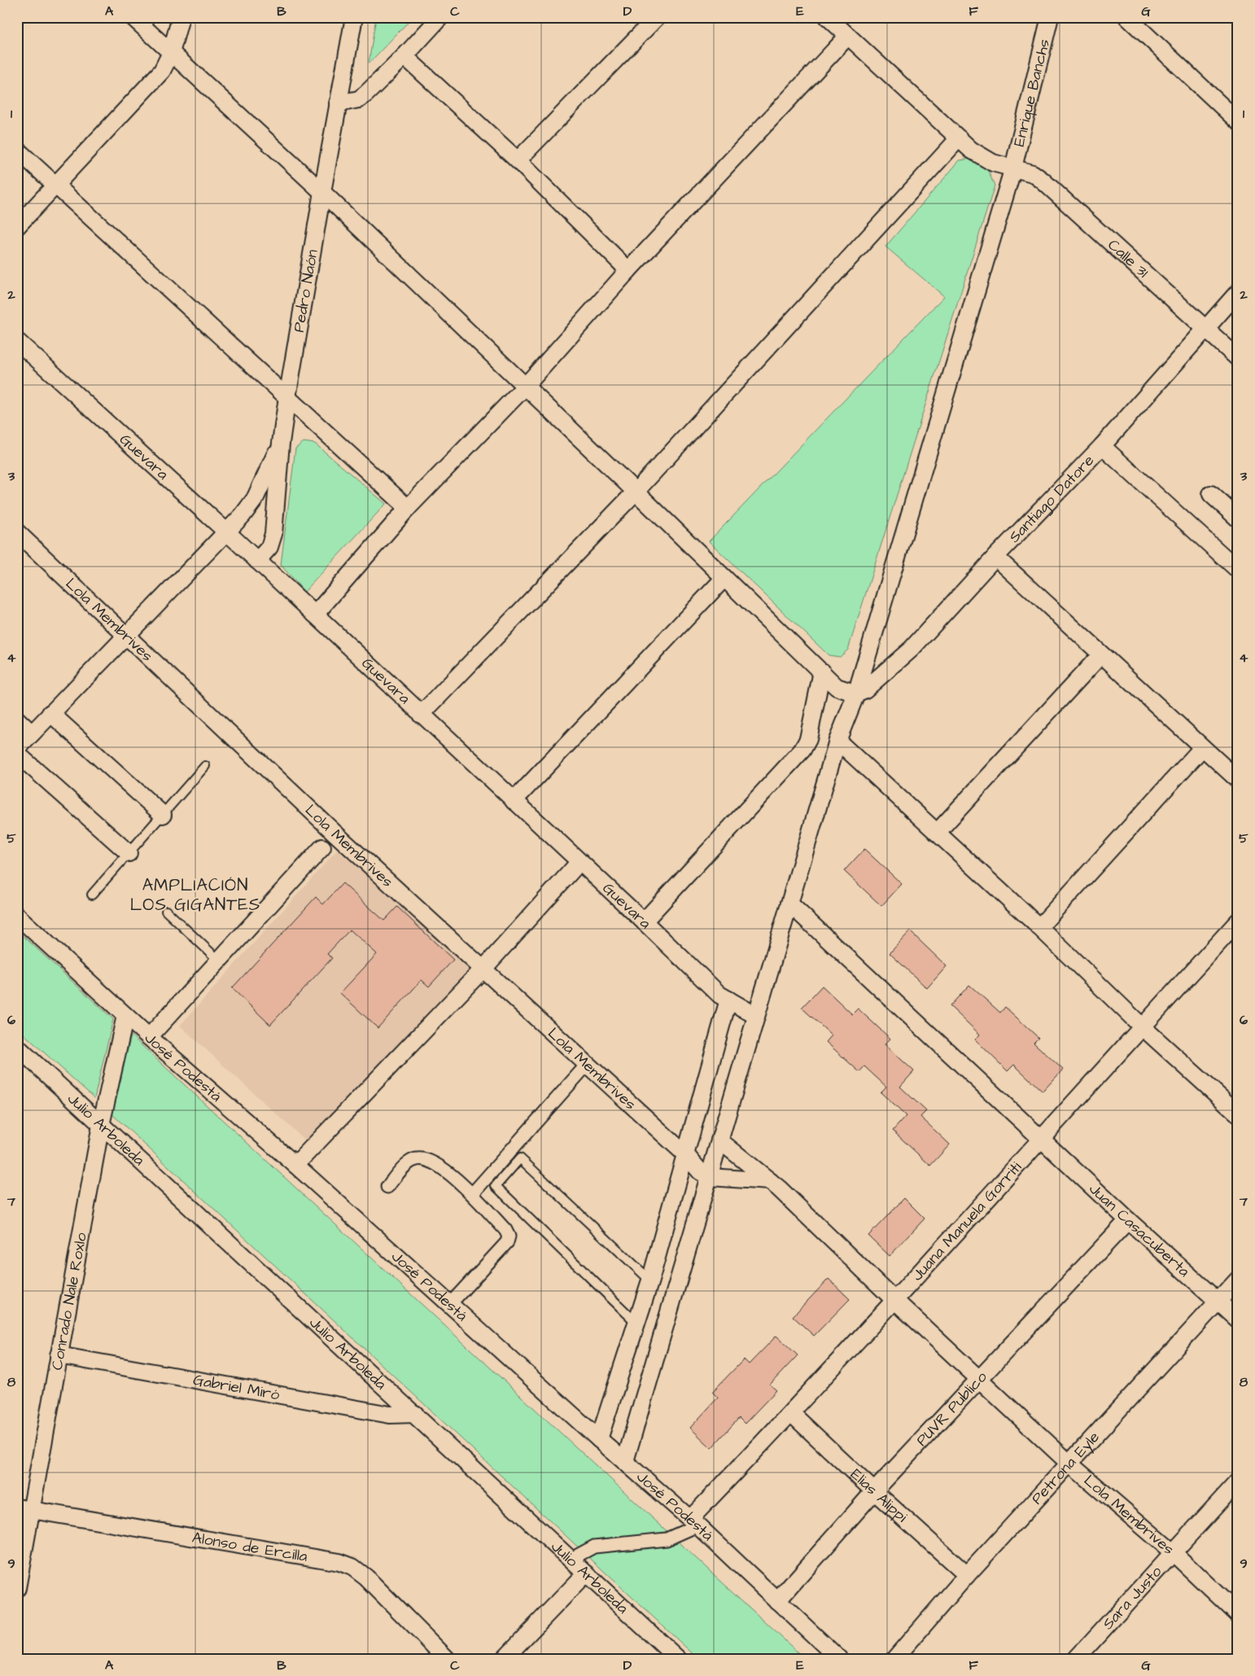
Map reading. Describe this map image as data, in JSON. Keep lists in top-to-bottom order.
{
  "streets": {
    "street": [
      "Enrique Banchs",
      "Calle 31",
      "Pedro Naón",
      "Guevara",
      "Santiago Datore",
      "Lola Membrives",
      "José Podestá",
      "Julio Arboleda",
      "Juana Manuela Gorriti",
      "Juan Casacuberta",
      "Conrado Nale Roxlo",
      "Gabriel Miró",
      "PUVR Publico",
      "Petrona Eyle",
      "Elias Alippi",
      "Alonso de Ercilla",
      "Sara Justo"
    ]
  },
  "crossings": [
    ["Enrique Banchs", "Calle 31"],
    ["Enrique Banchs", "Guevara"],
    ["Enrique Banchs", "Santiago Datore"],
    ["Enrique Banchs", "Lola Membrives"],
    ["Enrique Banchs", "José Podestá"],
    ["Enrique Banchs", "Juan Casacuberta"],
    ["Calle 31", "Santiago Datore"],
    ["Pedro Naón", "Guevara"],
    ["Lola Membrives", "Juana Manuela Gorriti"],
    ["Lola Membrives", "PUVR Publico"],
    ["Lola Membrives", "Petrona Eyle"],
    ["Lola Membrives", "Sara Justo"],
    ["José Podestá", "Juana Manuela Gorriti"],
    ["José Podestá", "Conrado Nale Roxlo"],
    ["José Podestá", "PUVR Publico"],
    ["Julio Arboleda", "Conrado Nale Roxlo"],
    ["Julio Arboleda", "Gabriel Miró"],
    ["Juana Manuela Gorriti", "Juan Casacuberta"],
    ["Juana Manuela Gorriti", "Elias Alippi"],
    ["Juan Casacuberta", "PUVR Publico"],
    ["Juan Casacuberta", "Petrona Eyle"],
    ["Conrado Nale Roxlo", "Gabriel Miró"],
    ["Conrado Nale Roxlo", "Alonso de Ercilla"],
    ["PUVR Publico", "Elias Alippi"],
    ["Petrona Eyle", "Elias Alippi"]
  ],
  "districts": ["AMPLIACIÓN LOS GIGANTES"],
  "grid": {
    "columns": [
      "A",
      "B",
      "C",
      "D",
      "E",
      "F",
      "G"
    ],
    "rows": [
      "1",
      "2",
      "3",
      "4",
      "5",
      "6",
      "7",
      "8",
      "9"
    ]
  }
}
